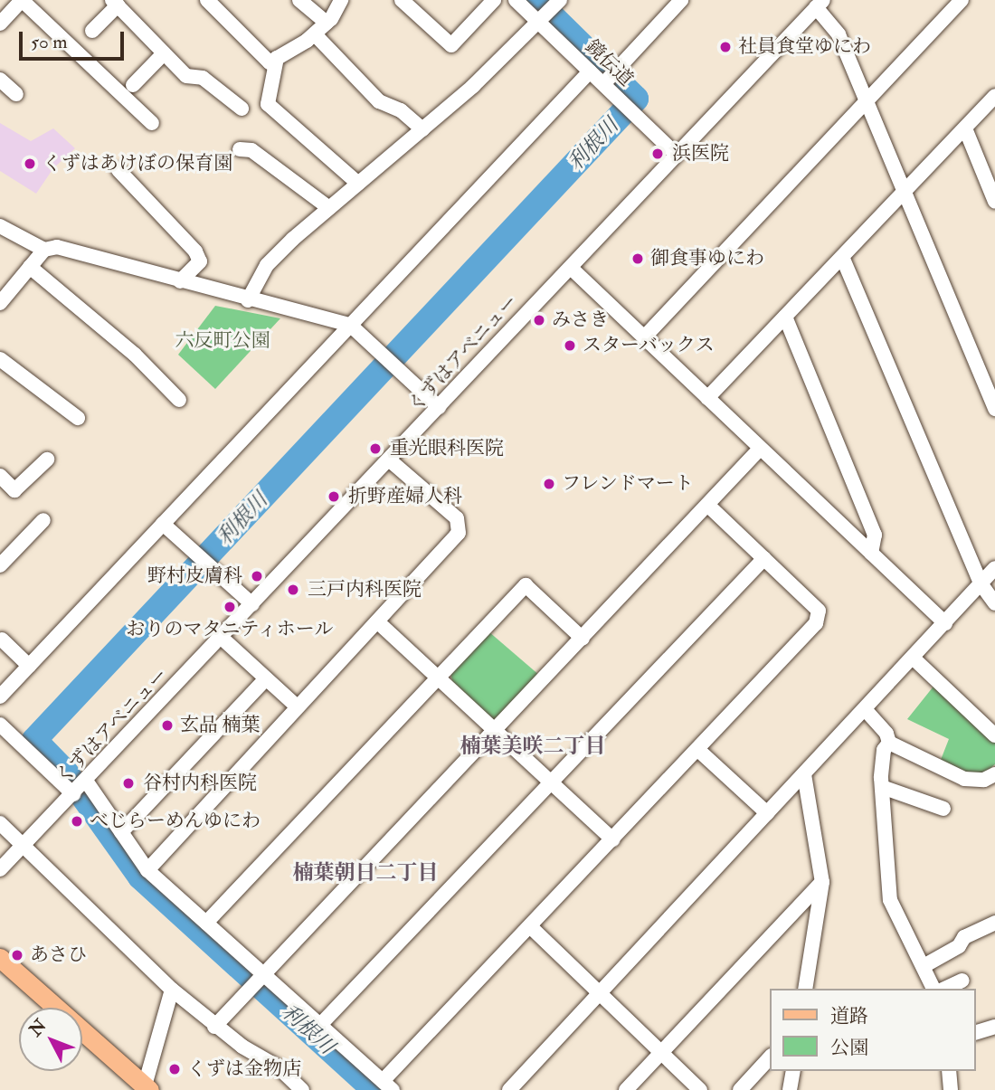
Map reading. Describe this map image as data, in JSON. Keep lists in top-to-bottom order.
{
  "streets": {
    "street": ["鏡伝道", "くずはアベニュー"]
  },
  "crossings": [
    ["鏡伝道", "くずはアベニュー"]
  ],
  "districts": ["楠葉美咲二丁目", "楠葉朝日二丁目"],
  "water": ["利根川"],
  "parks": ["六反町公園"],
  "places": [
    "社員食堂ゆにわ",
    "浜医院",
    "くずはあけぼの保育園",
    "御食事ゆにわ",
    "みさき",
    "スターバックス",
    "重光眼科医院",
    "フレンドマート",
    "折野産婦人科",
    "野村皮膚科",
    "三戸内科医院",
    "おりのマタニティホール",
    "玄品 楠葉",
    "谷村内科医院",
    "べじらーめんゆにわ",
    "あさひ",
    "くずは金物店"
  ],
  "legend": ["道路", "公園"],
  "scale_bar": "50 m",
  "north": "top left"
}
